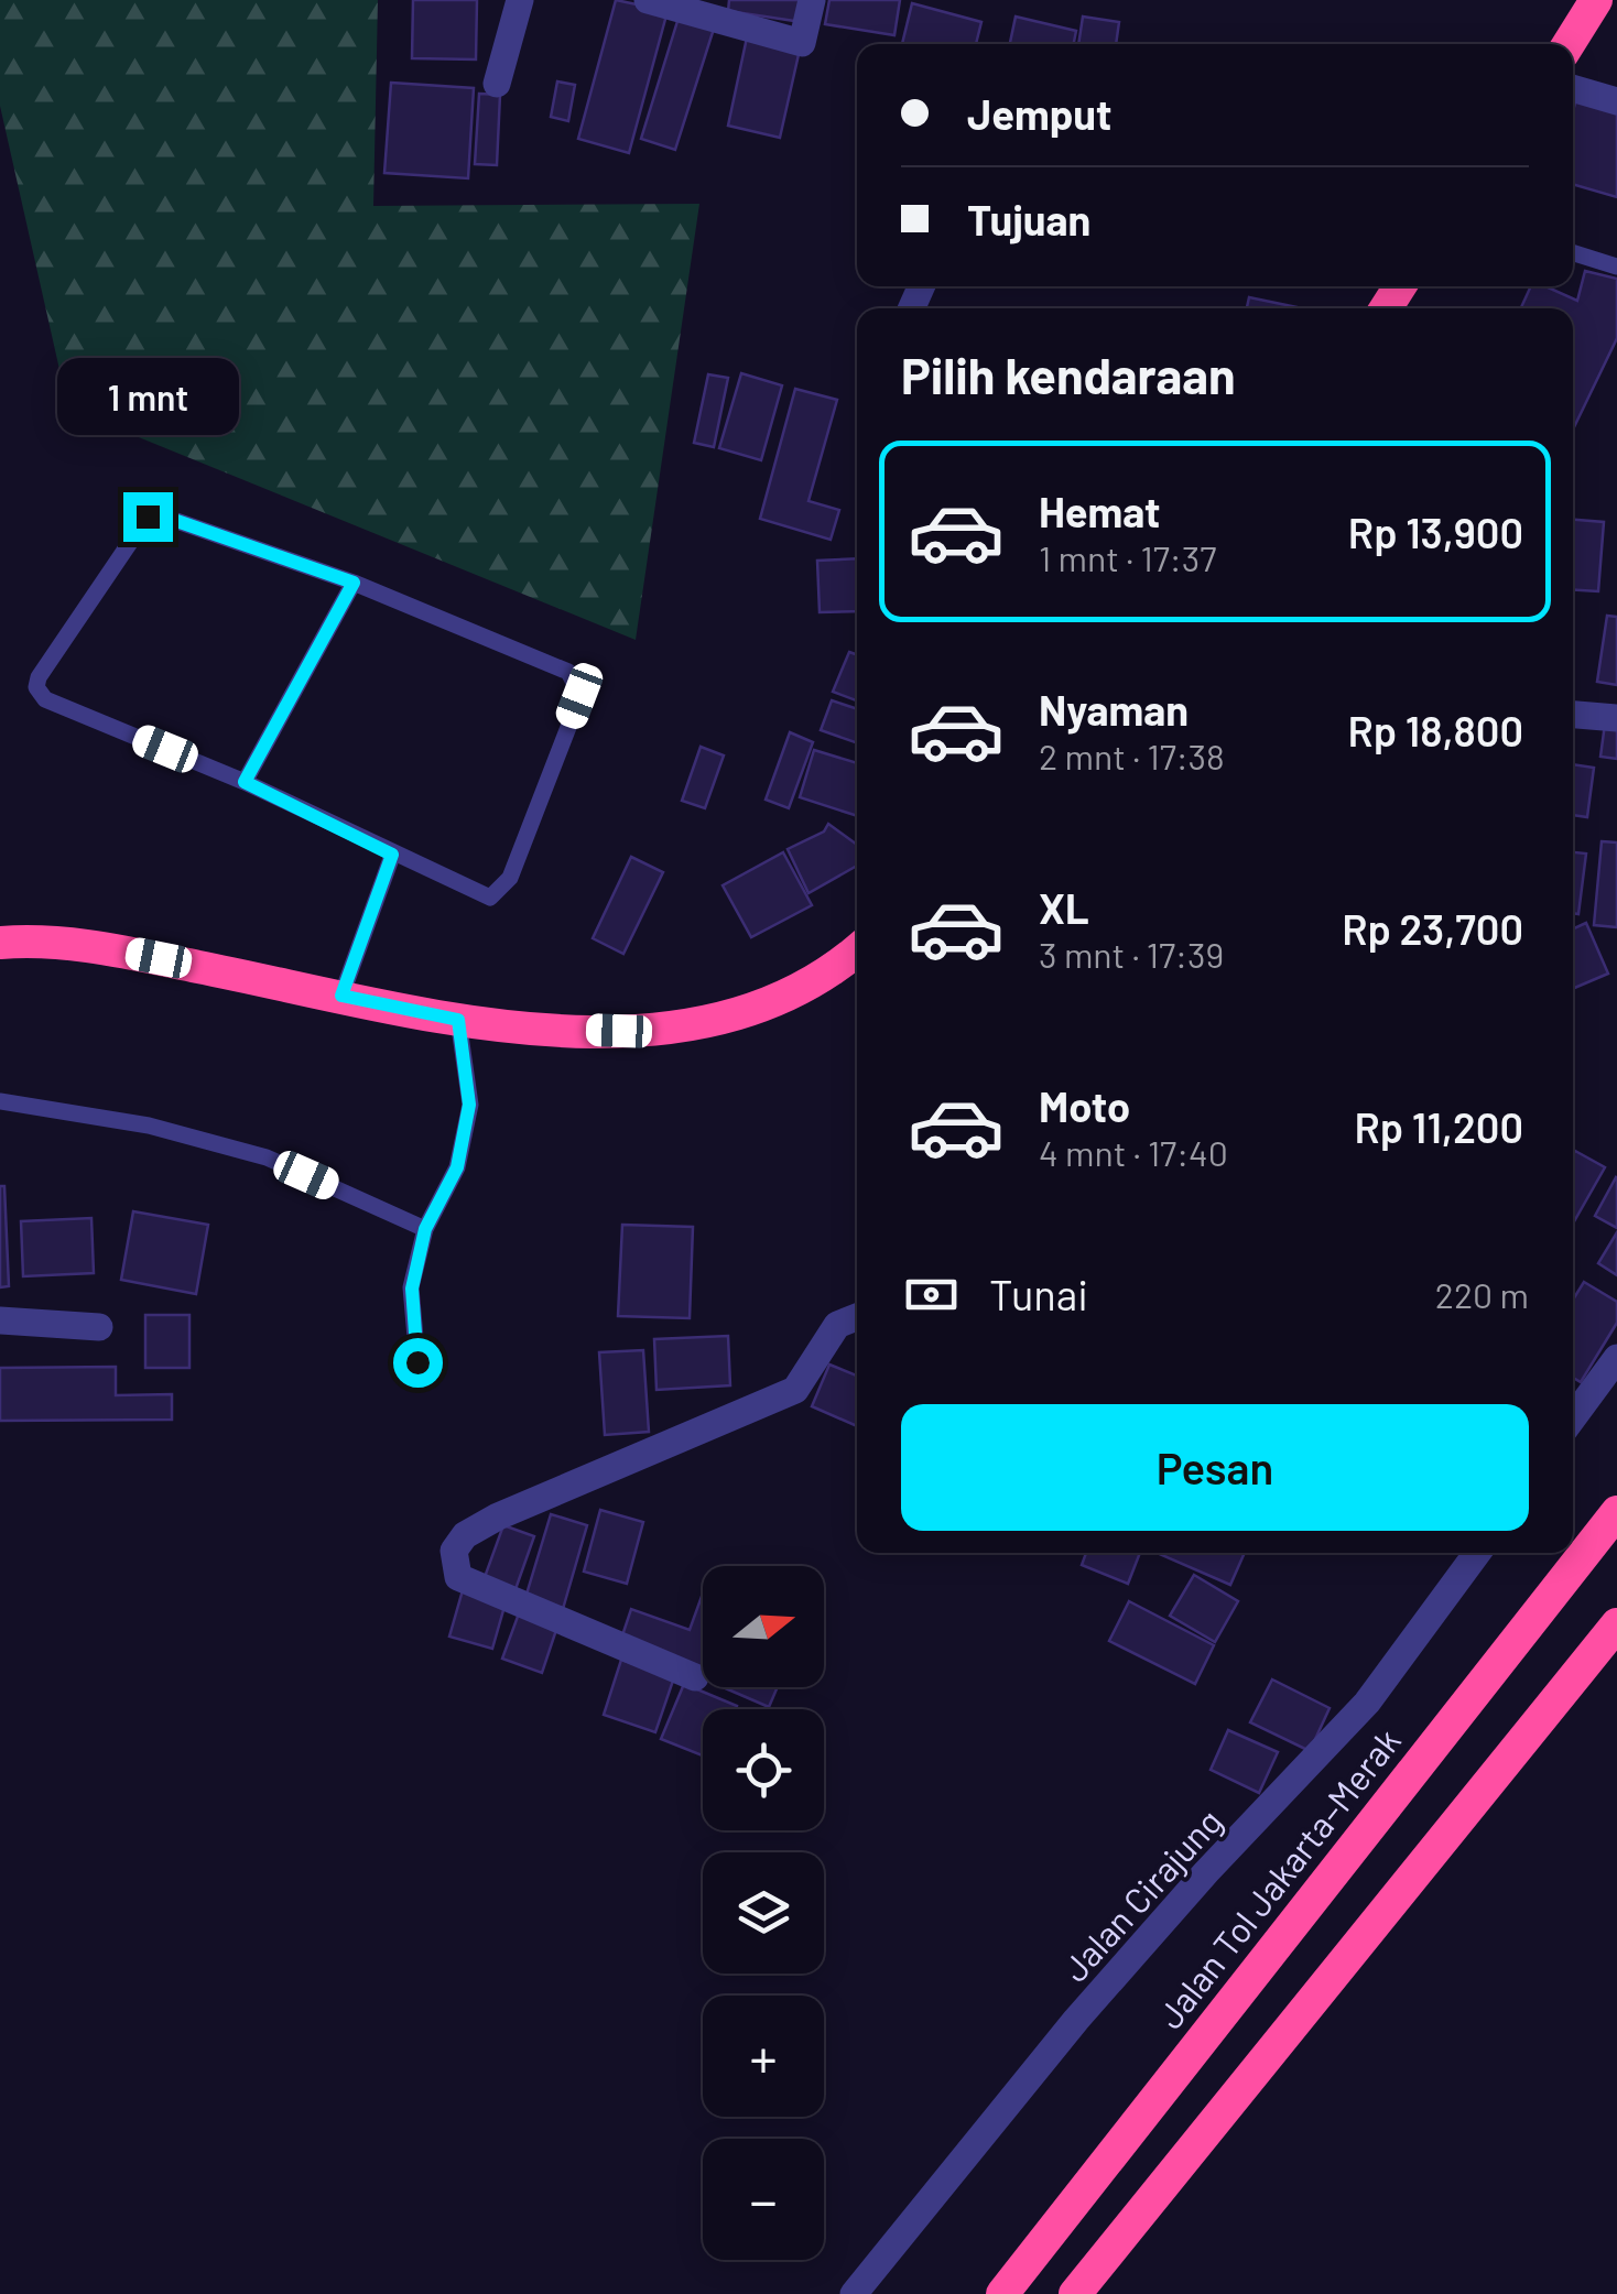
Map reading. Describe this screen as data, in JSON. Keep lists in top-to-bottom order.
{
  "streets": {
    "highway": ["Jalan Tol Jakarta–Merak"],
    "street": ["Jalan Cirajung"]
  },
  "north": "right",
  "page": {
    "banner": ["Jemput", "Tujuan"],
    "heading": "Pilih kendaraan",
    "bubble": "1 mnt",
    "list": [
      {
        "name": "Hemat",
        "note": "1 mnt · 17:37",
        "value": "Rp 13,900"
      },
      {
        "name": "Nyaman",
        "note": "2 mnt · 17:38",
        "value": "Rp 18,800"
      },
      {
        "name": "XL",
        "note": "3 mnt · 17:39",
        "value": "Rp 23,700"
      },
      {
        "name": "Moto",
        "note": "4 mnt · 17:40",
        "value": "Rp 11,200"
      }
    ],
    "pay": ["Tunai", "220 m"],
    "buttons": "Pesan",
    "map_buttons": ["+", "−"]
  }
}
